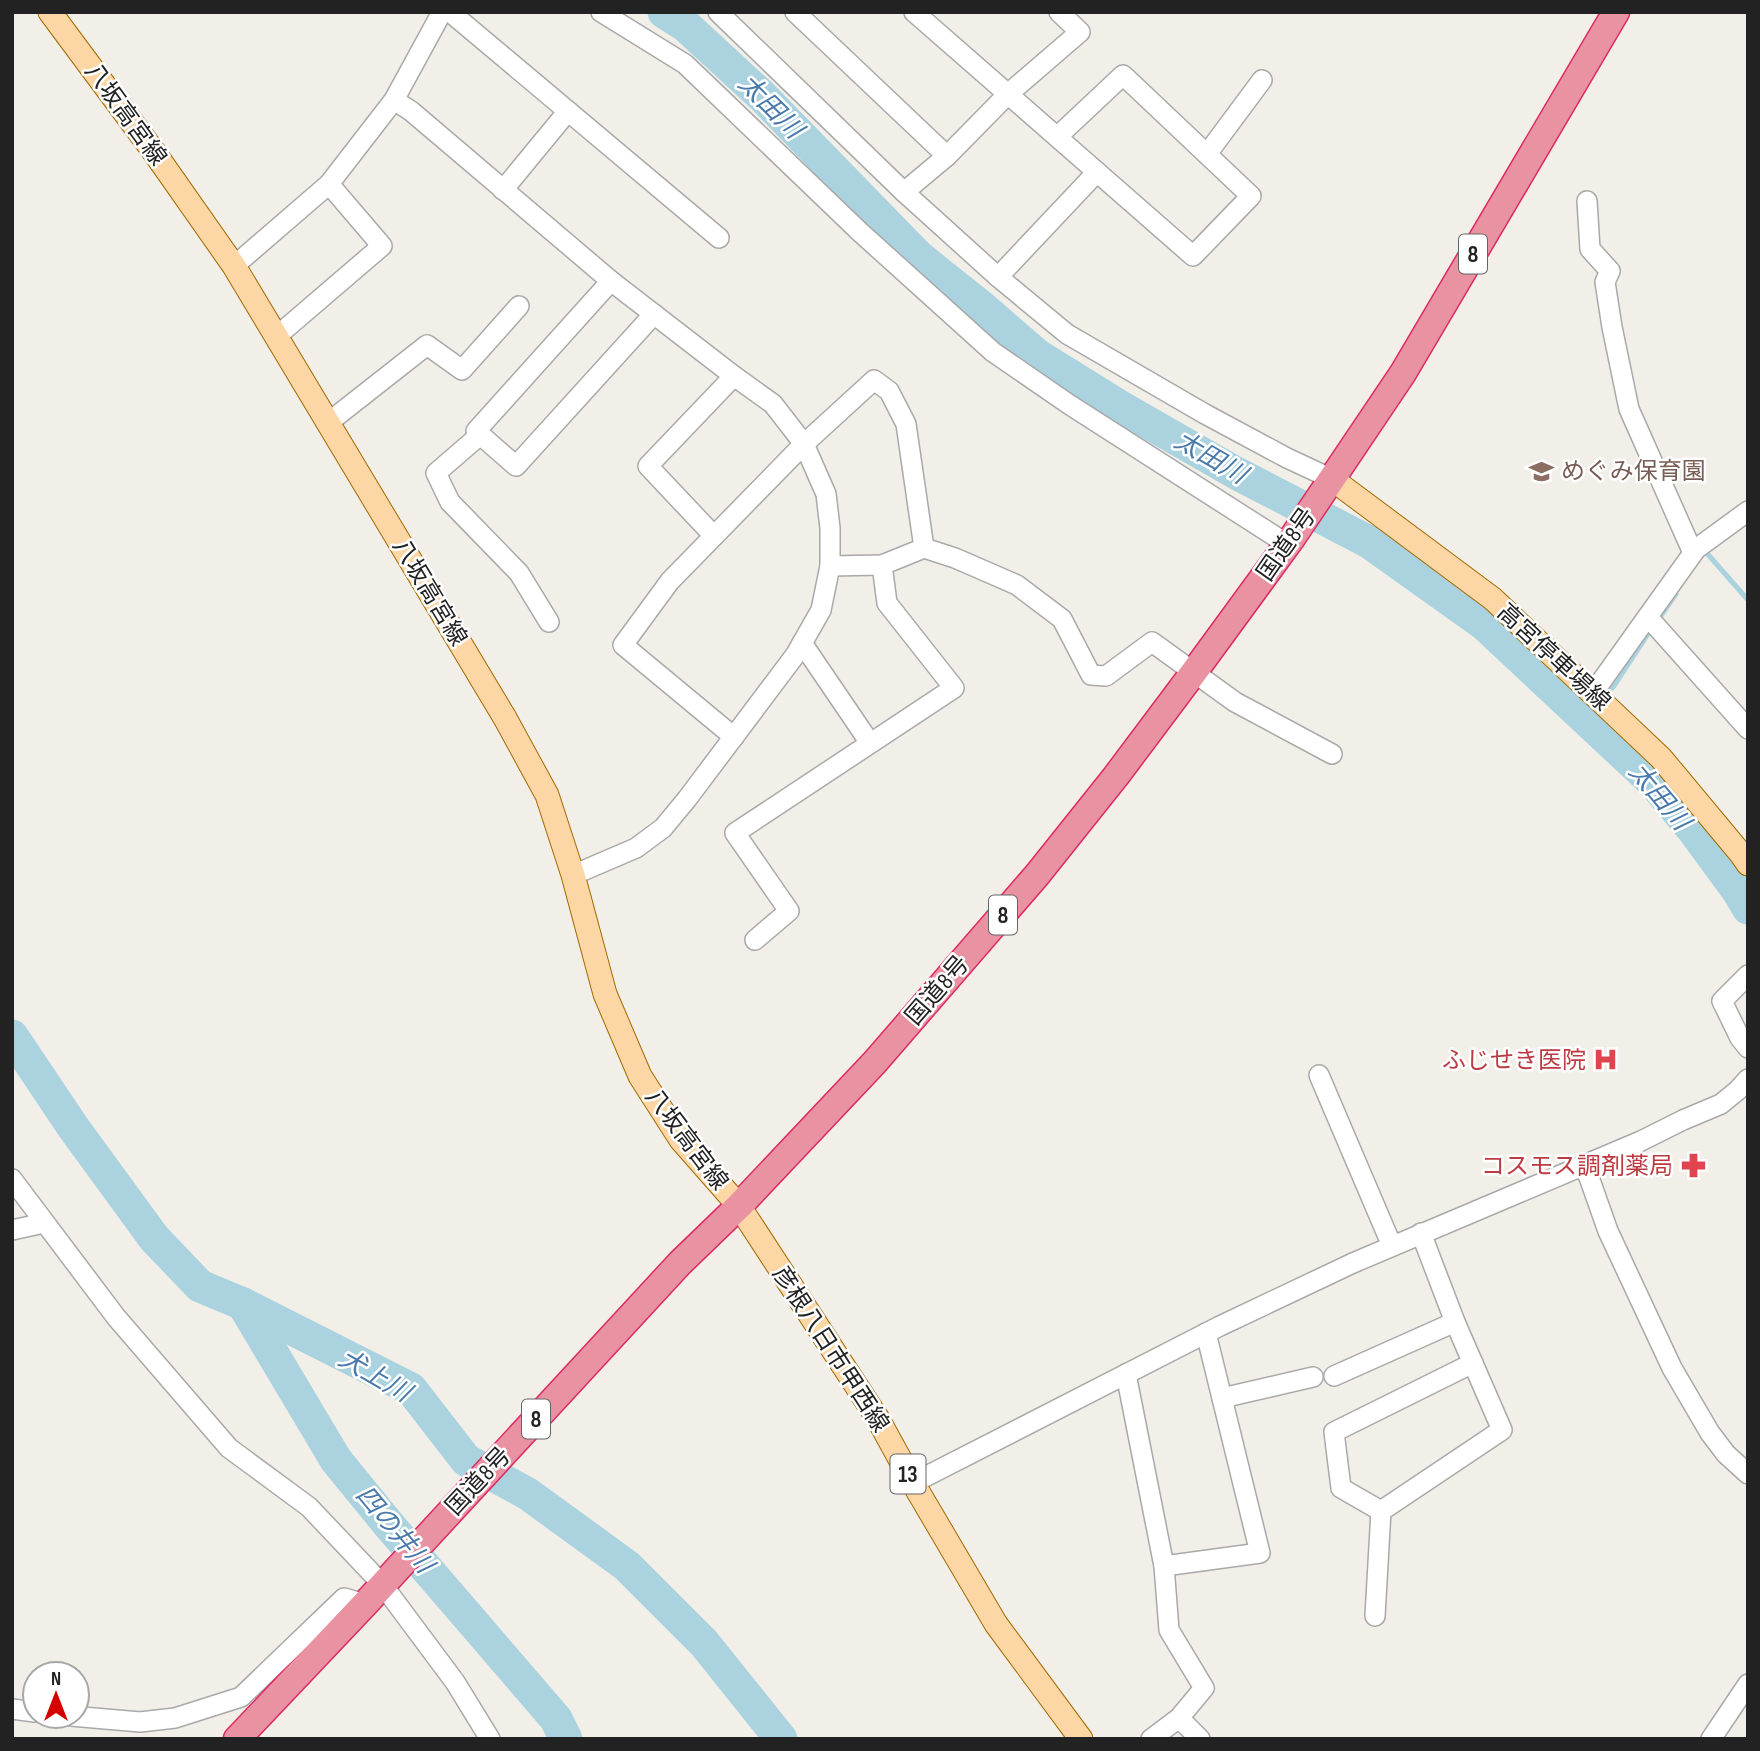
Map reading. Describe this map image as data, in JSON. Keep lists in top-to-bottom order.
{
  "streets": {
    "highway": ["8", "国道8号"],
    "main road": [
      "八坂高宮線",
      "高宮停車場線",
      "彦根八日市甲西線",
      "13"
    ]
  },
  "crossings": [
    ["八坂高宮線", "国道8号"],
    ["八坂高宮線", "彦根八日市甲西線"],
    ["国道8号", "高宮停車場線"],
    ["国道8号", "彦根八日市甲西線"]
  ],
  "water": ["太田川", "犬上川", "四の井川"],
  "places": {
    "school or university": ["めぐみ保育園"],
    "hospital": ["ふじせき医院"],
    "pharmacy": ["コスモス調剤薬局"]
  },
  "north": "top"
}
